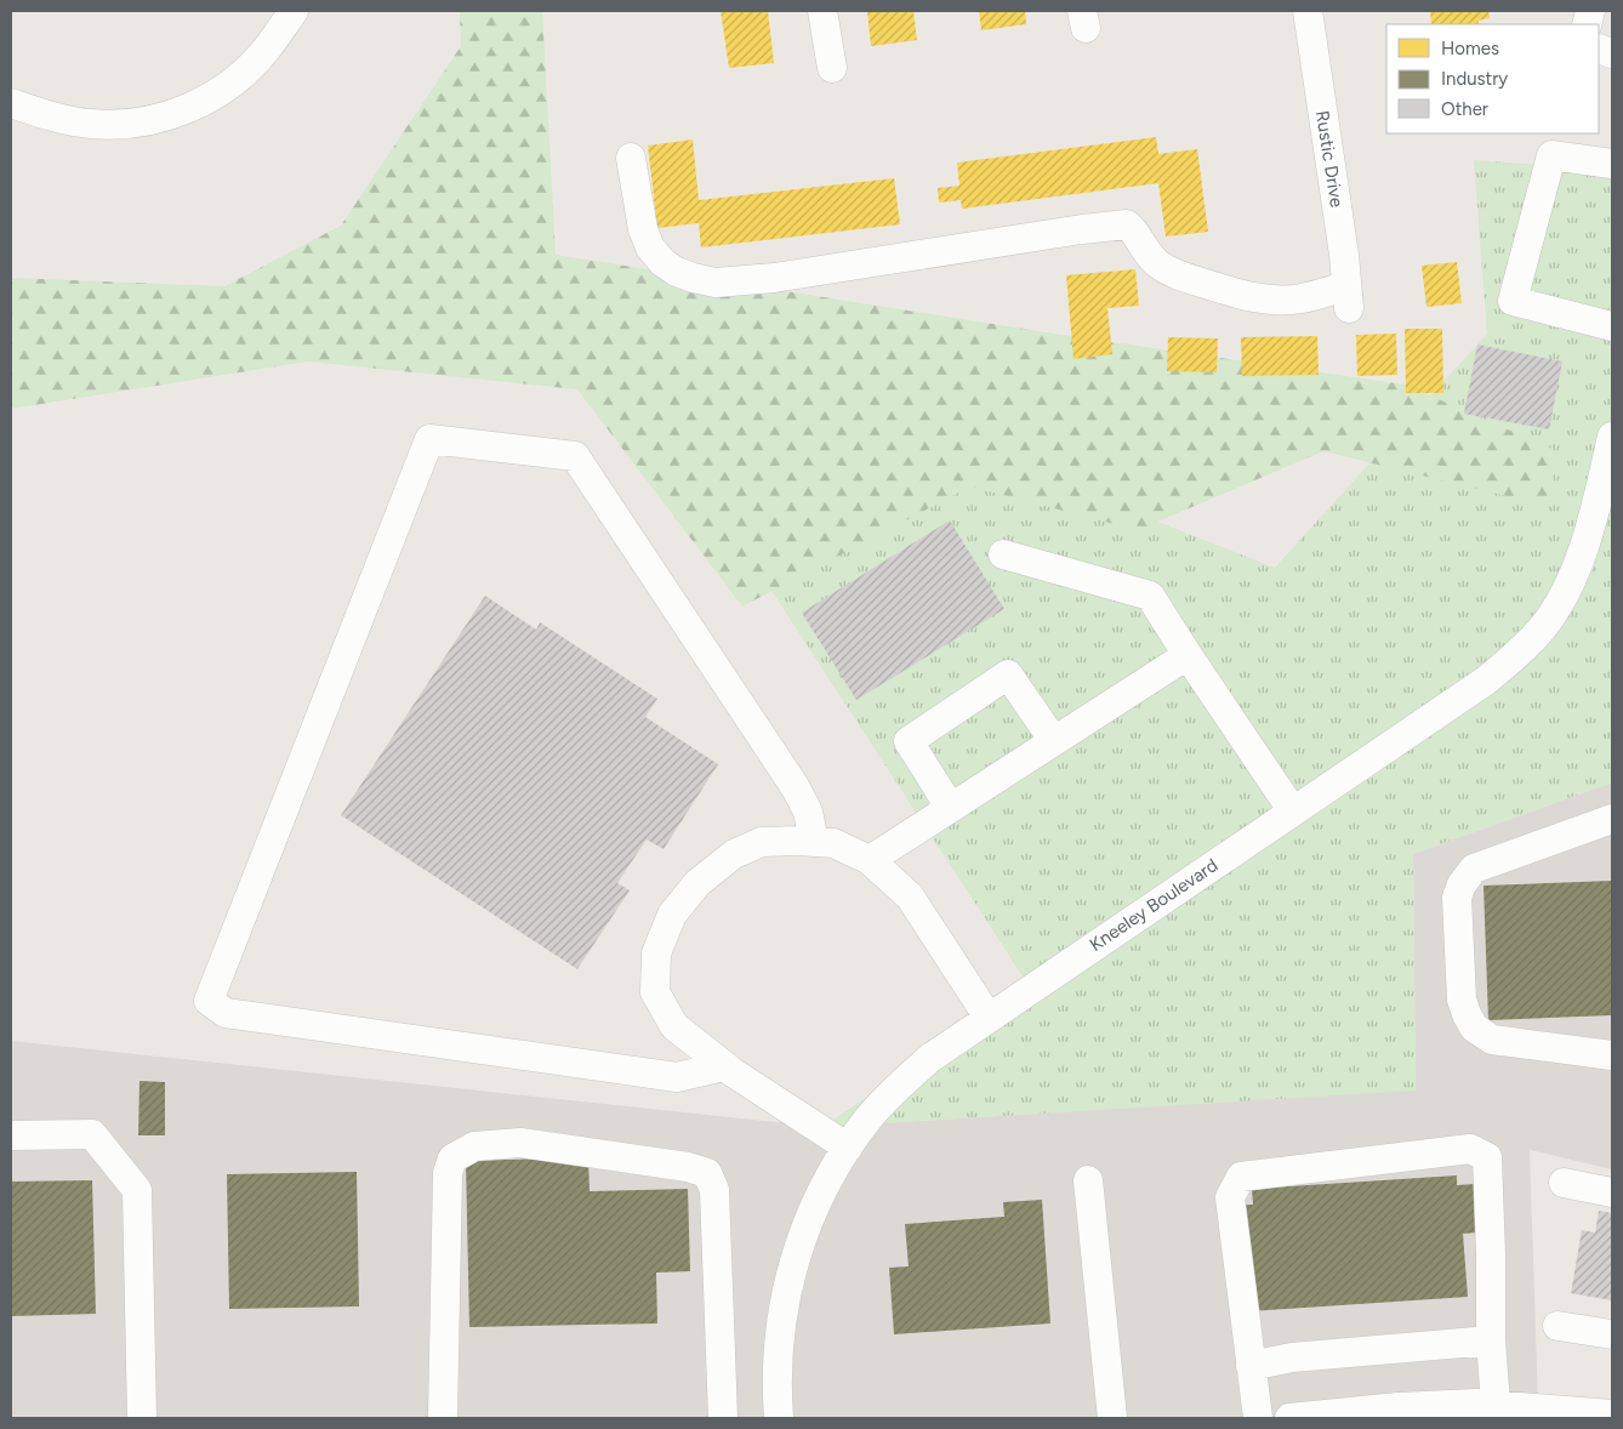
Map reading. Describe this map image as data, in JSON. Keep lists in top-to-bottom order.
{
  "streets": {
    "street": ["Rustic Drive", "Kneeley Boulevard"]
  },
  "legend": ["Homes", "Industry", "Other"]
}
